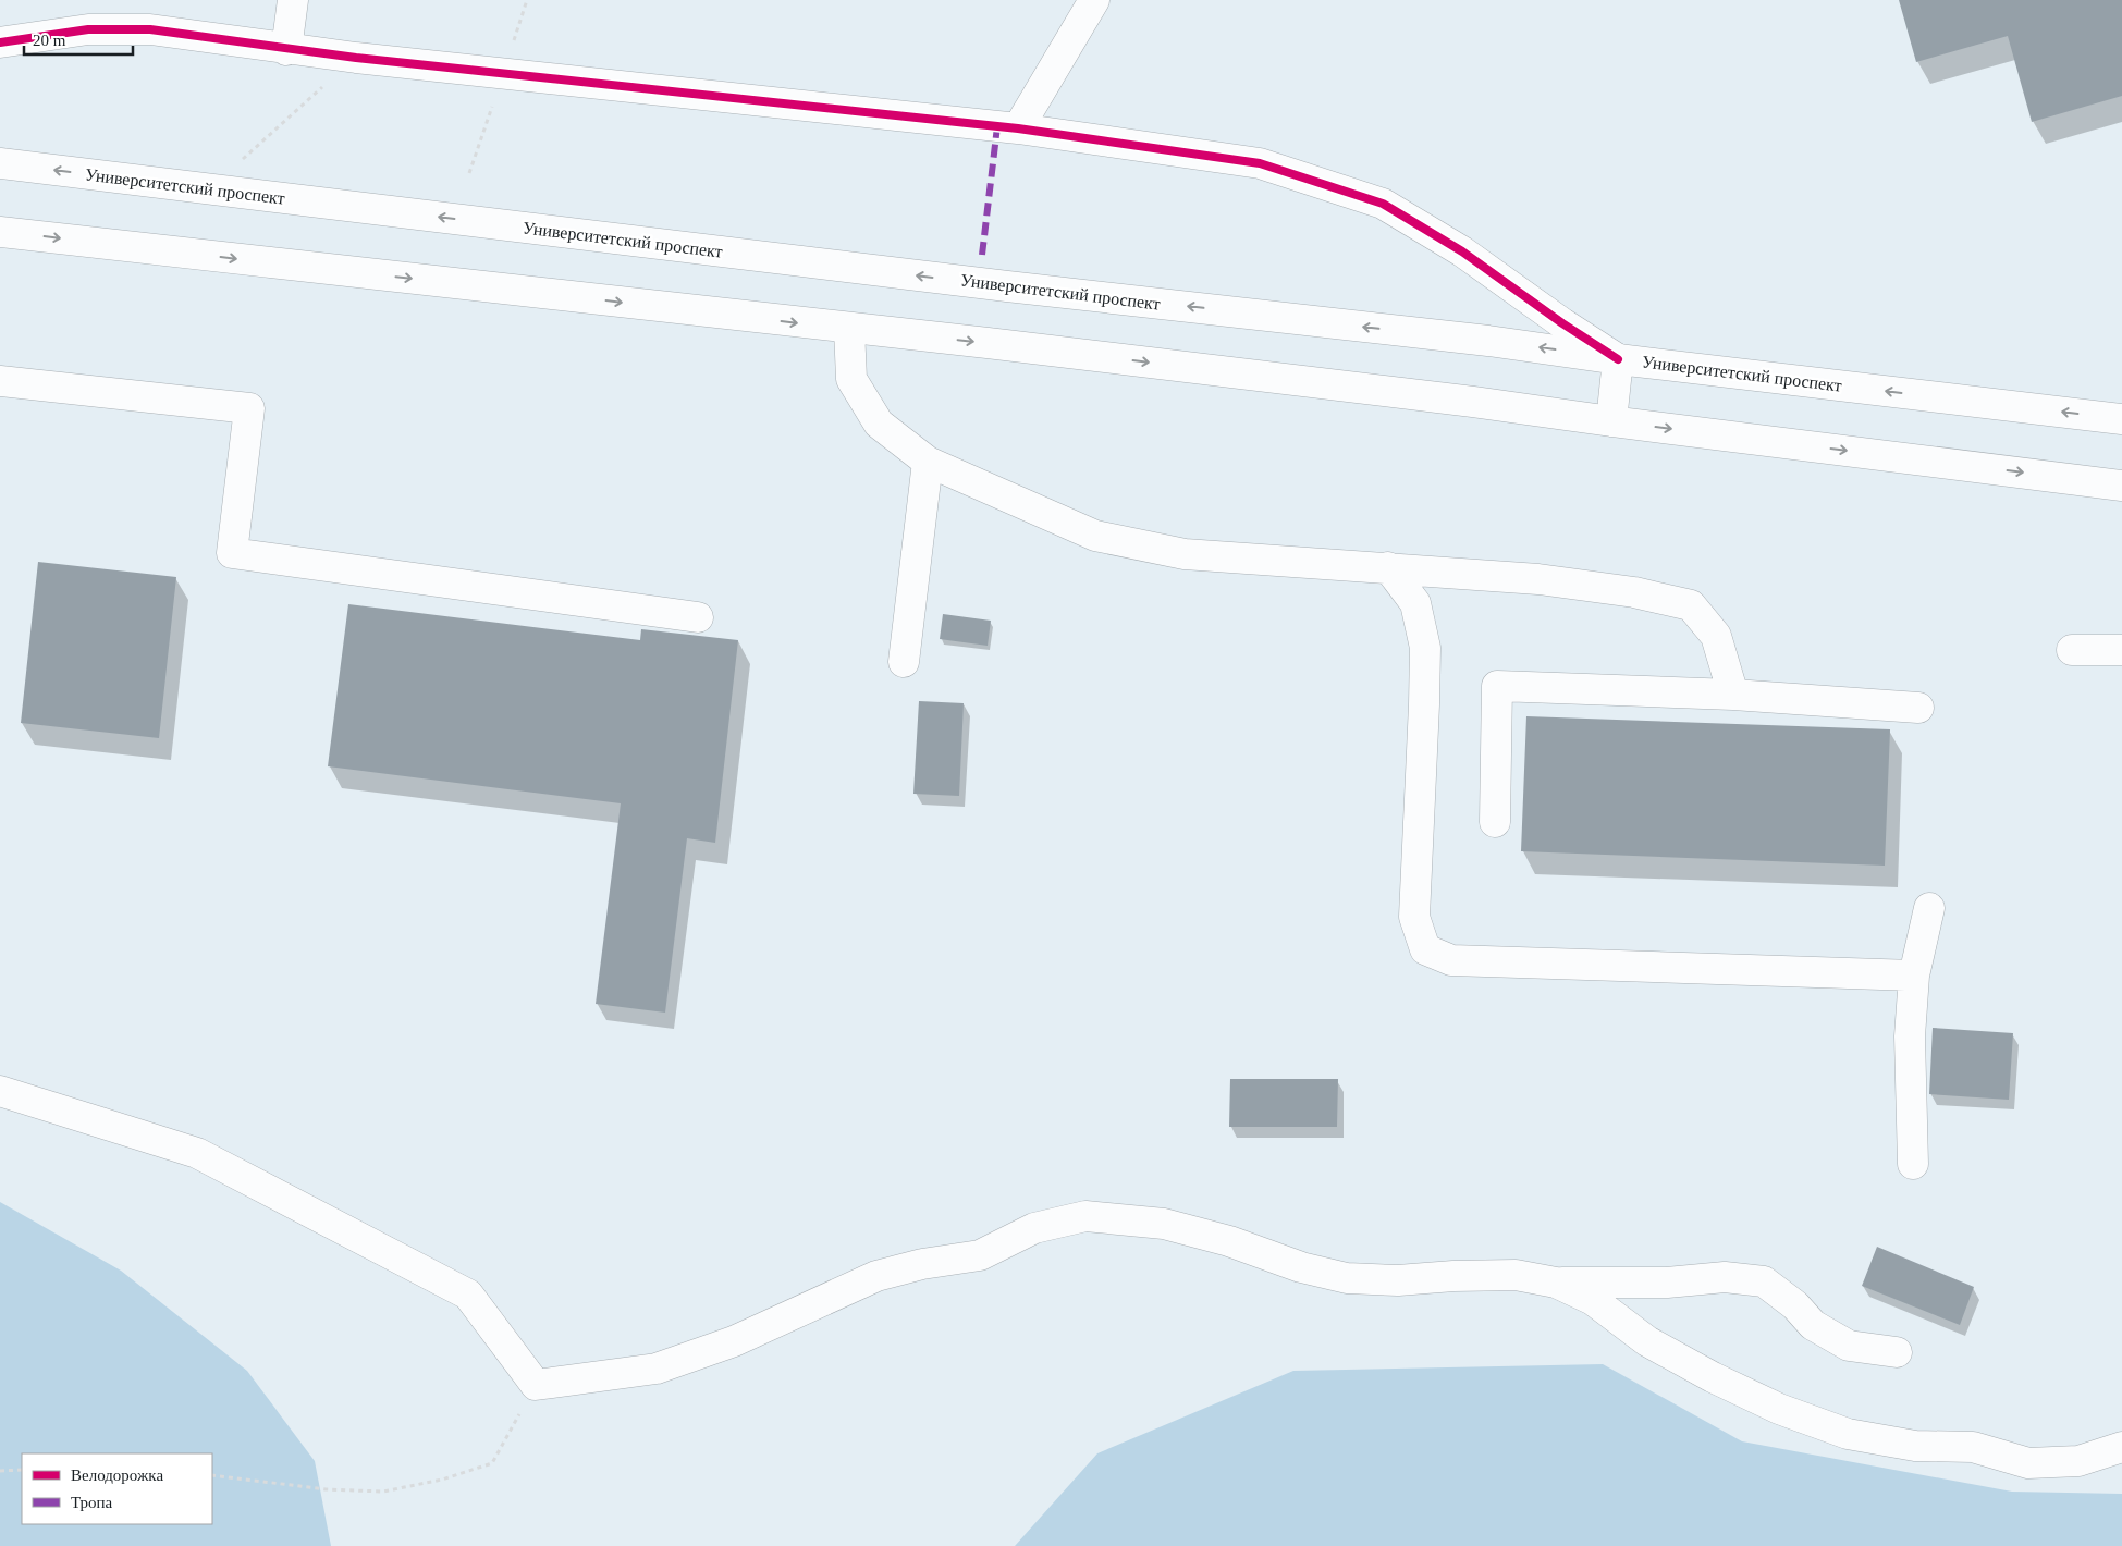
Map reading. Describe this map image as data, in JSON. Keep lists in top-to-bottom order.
{
  "streets": {
    "main road": ["Университетский проспект"]
  },
  "legend": ["Велодорожка", "Тропа"],
  "scale_bar": "20 m"
}
